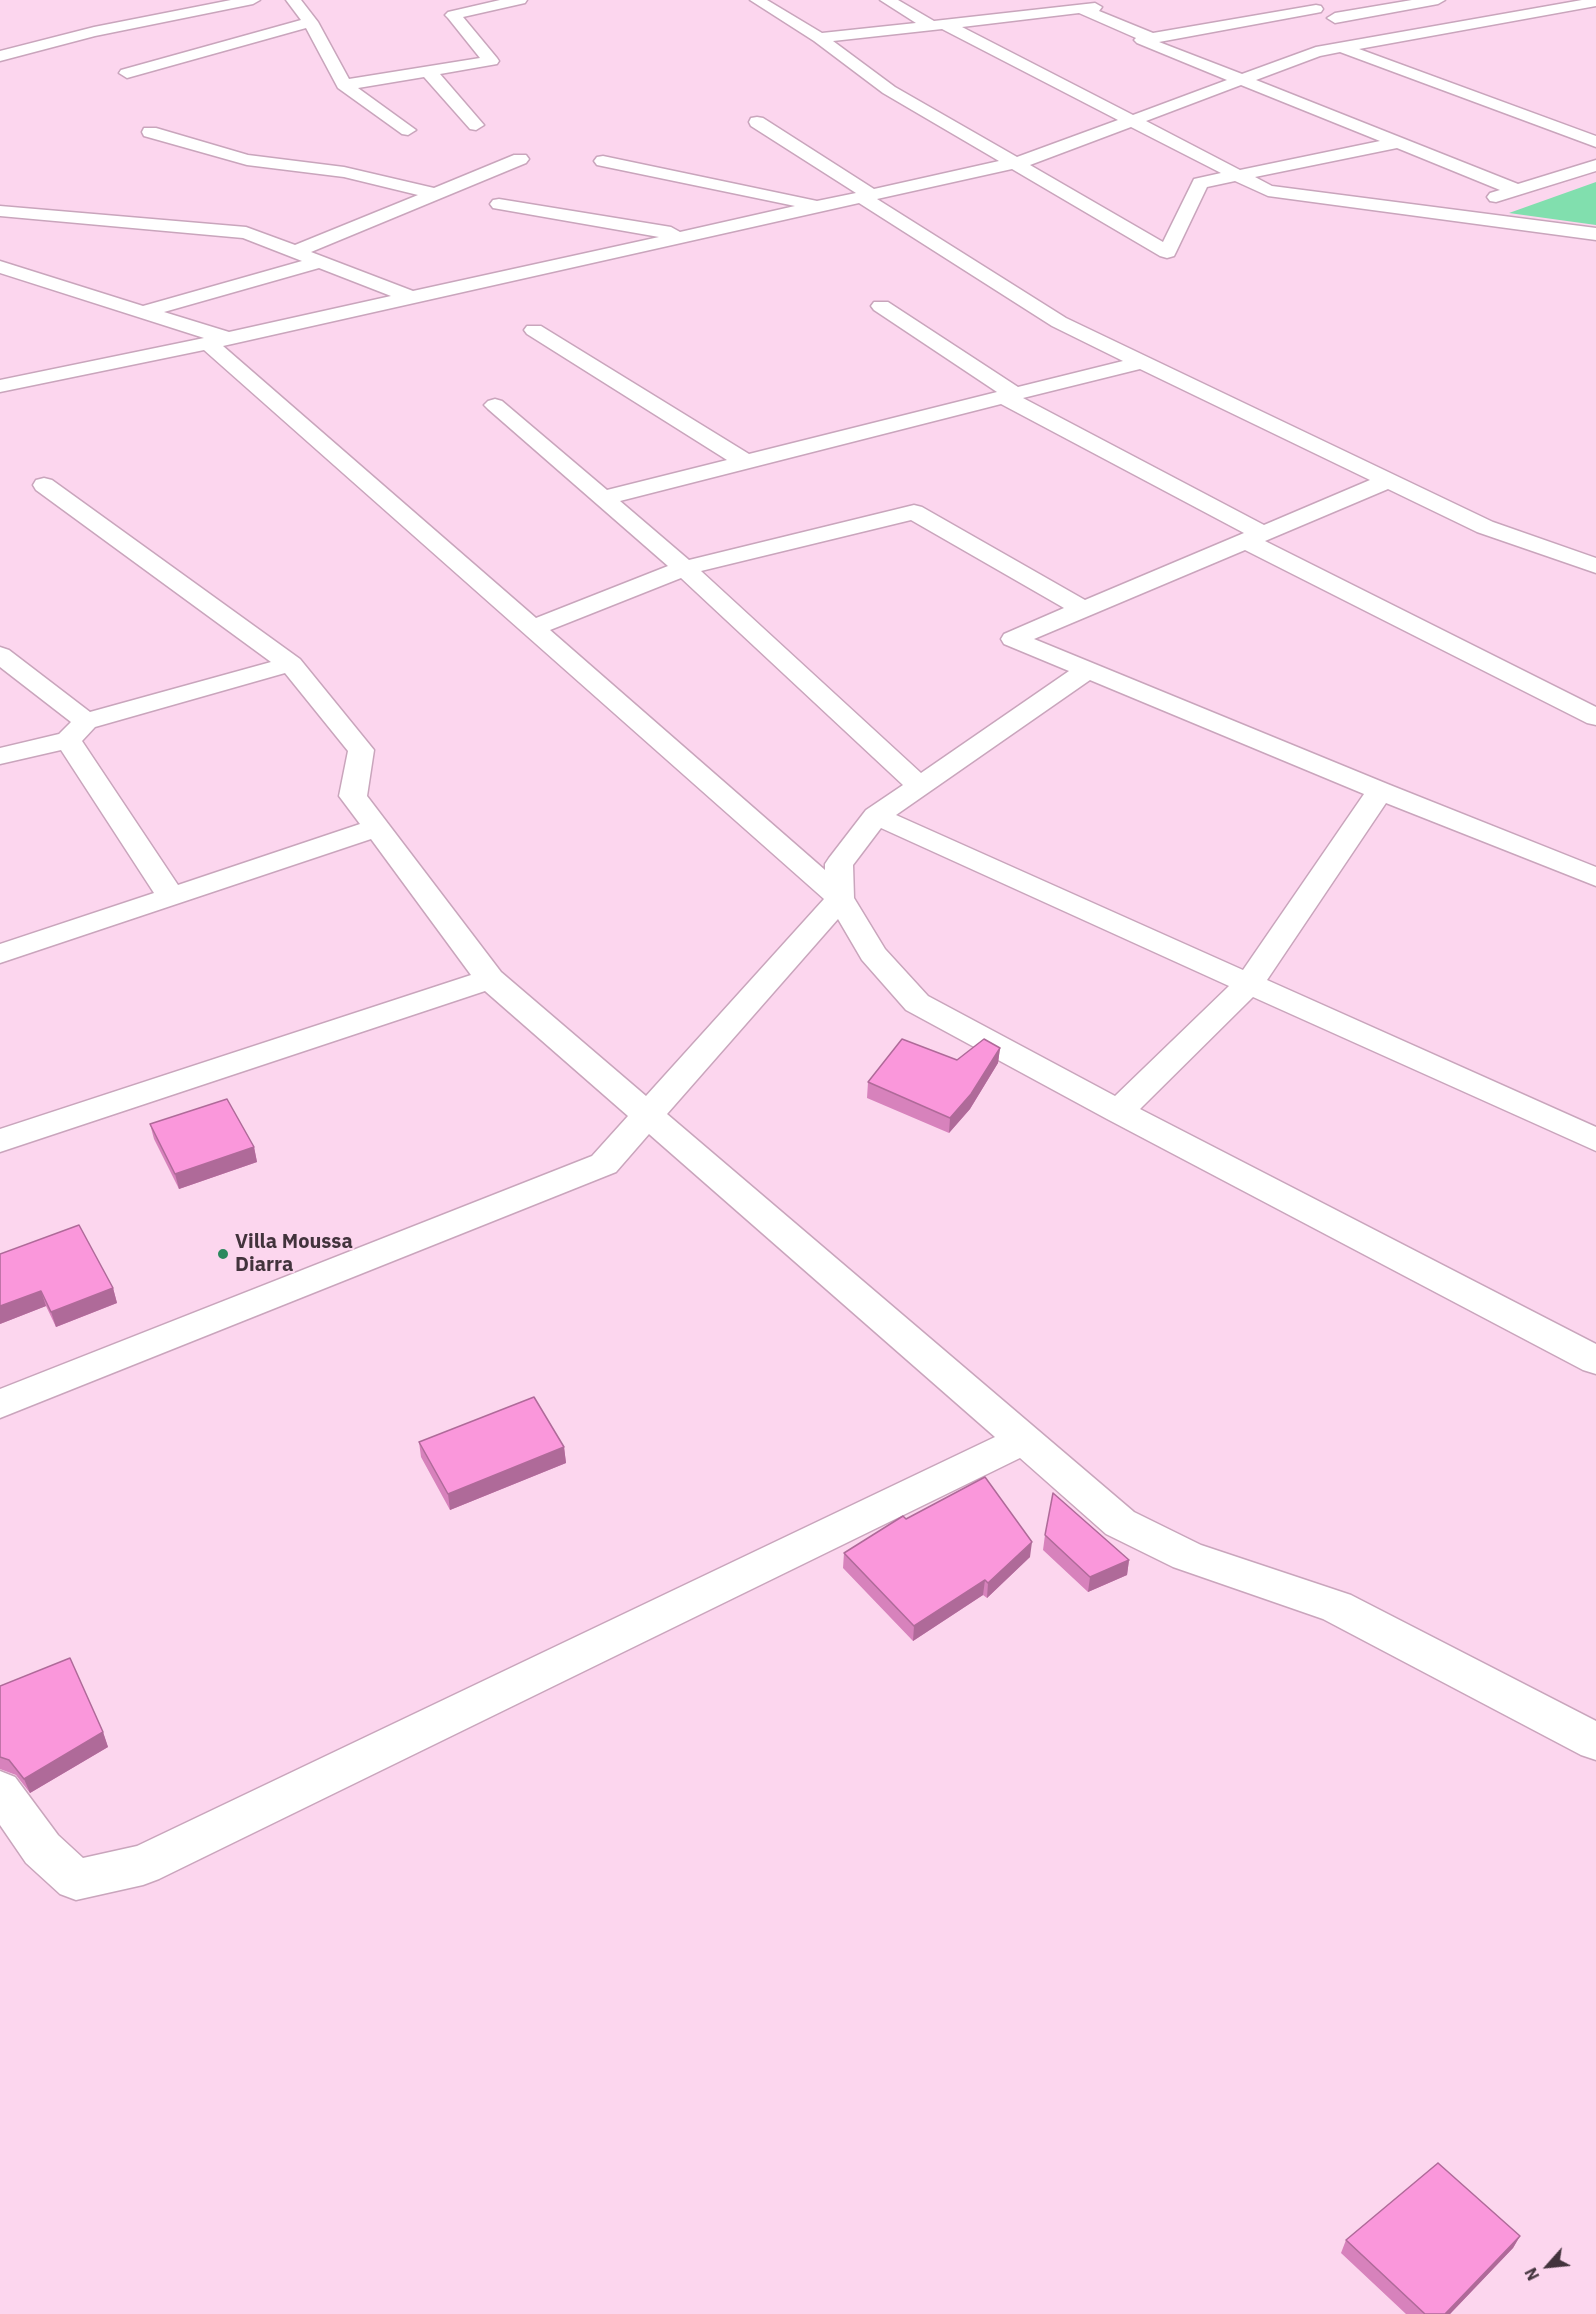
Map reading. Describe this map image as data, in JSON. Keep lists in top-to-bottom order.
{
  "places": ["Villa Moussa Diarra"],
  "north": "bottom left"
}
